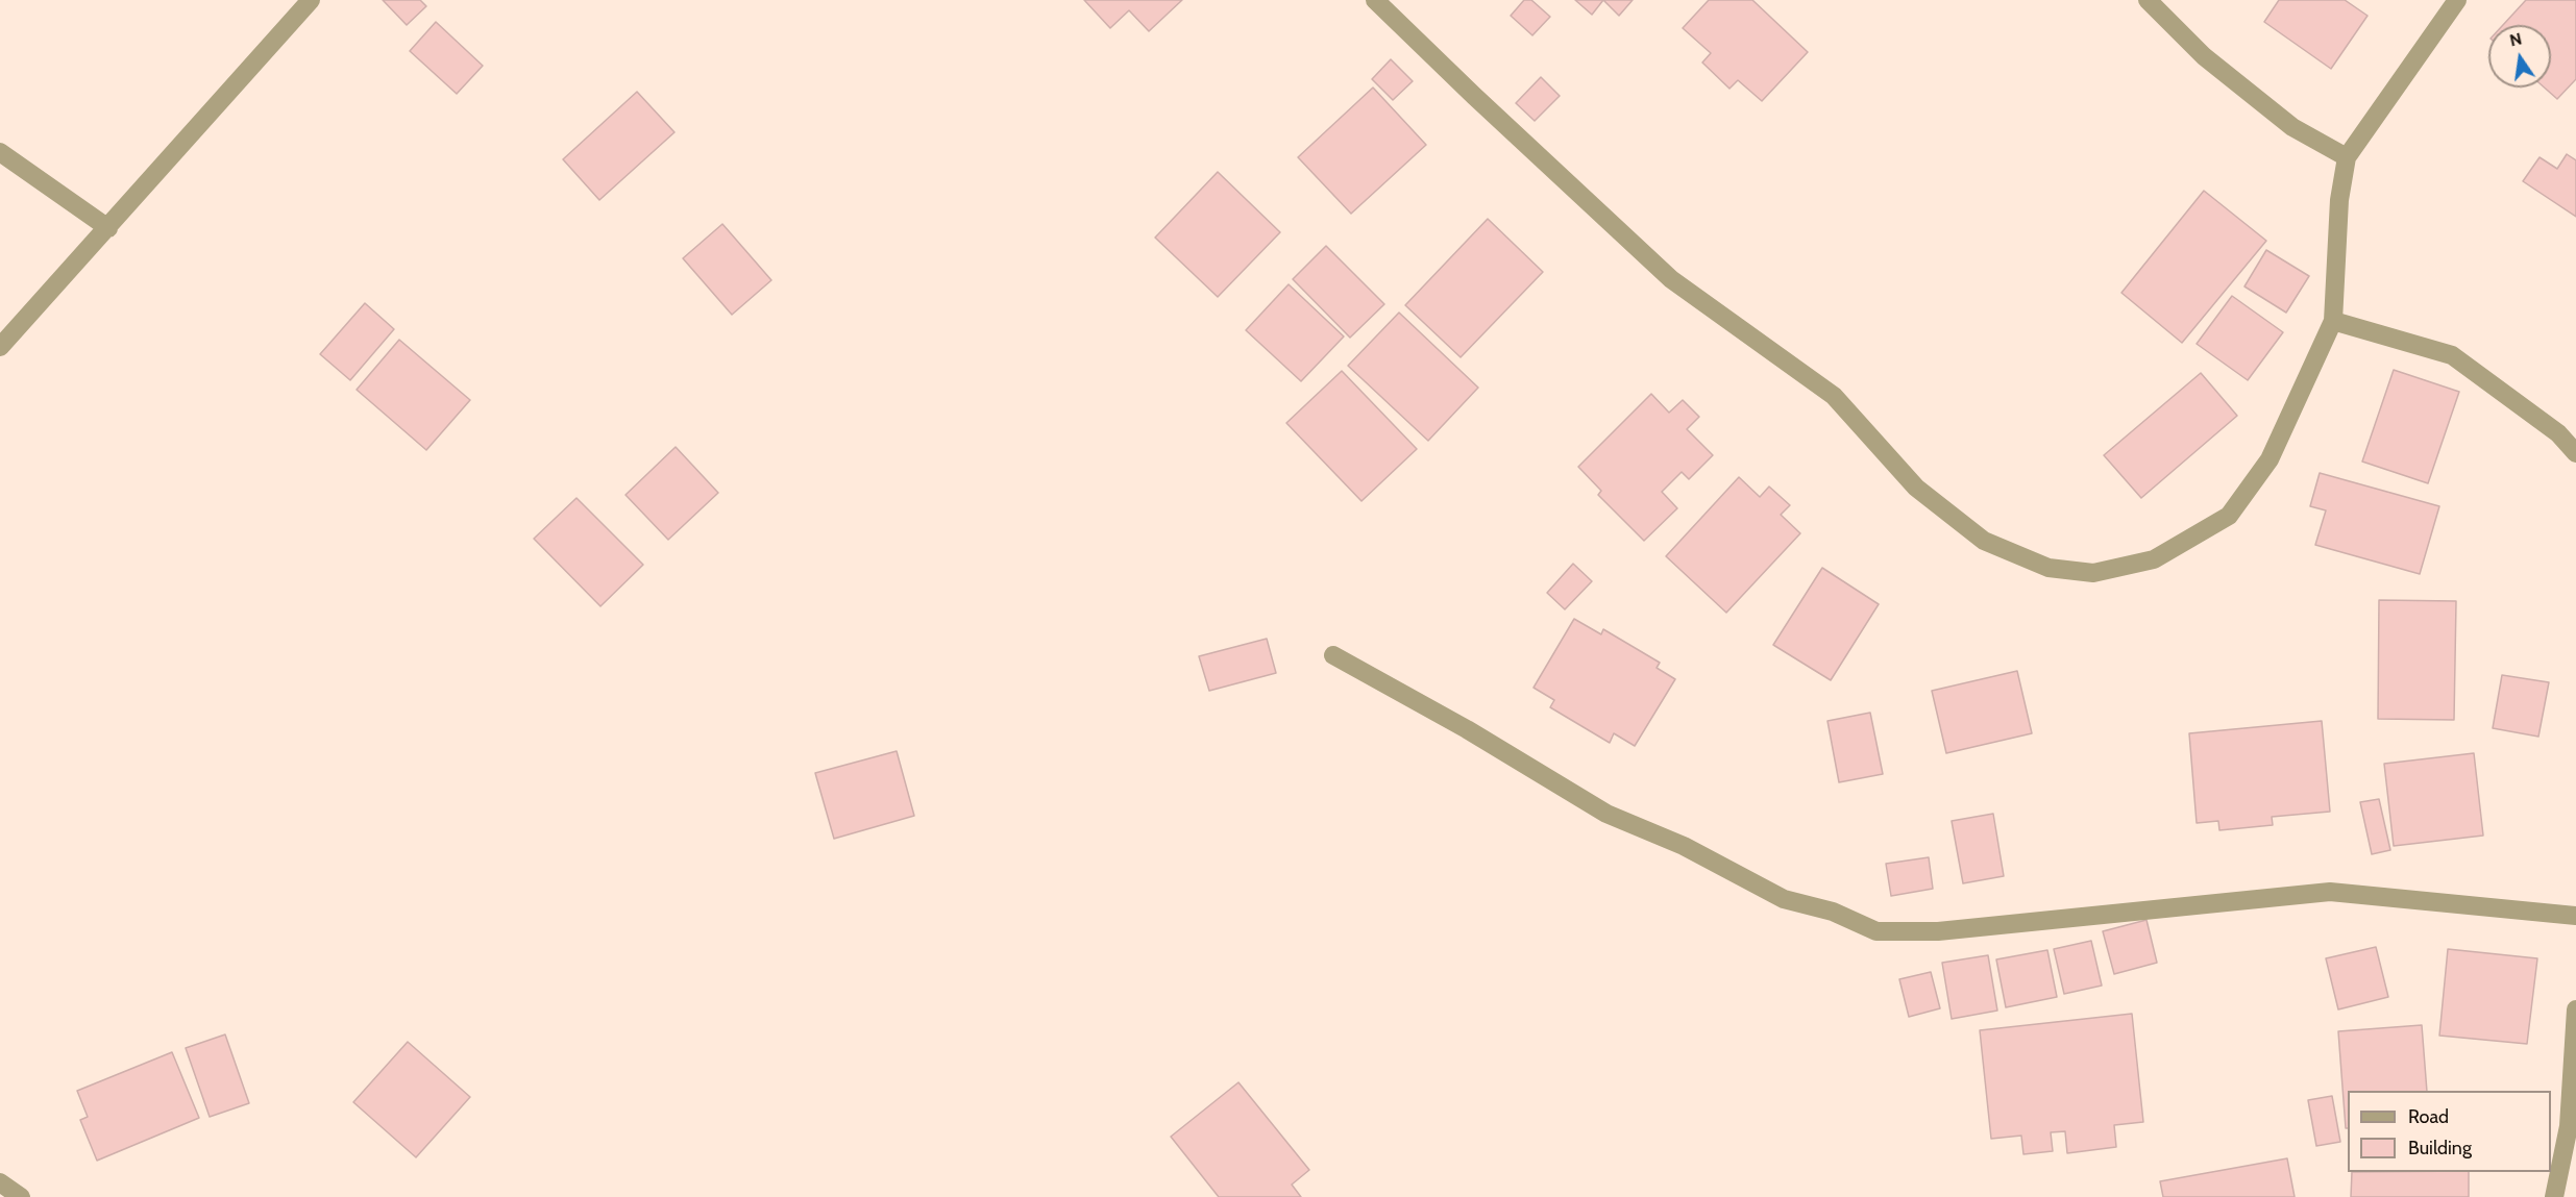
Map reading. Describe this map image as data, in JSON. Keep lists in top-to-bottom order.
{
  "legend": ["Road", "Building"],
  "north": "top"
}
